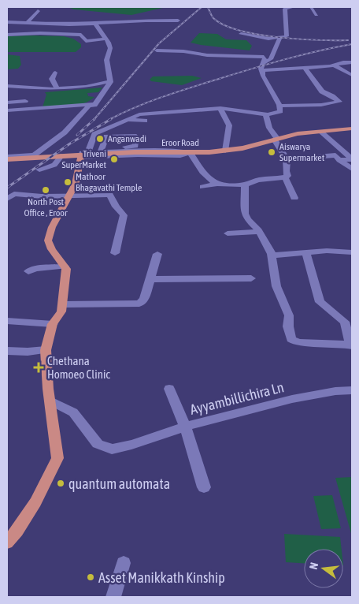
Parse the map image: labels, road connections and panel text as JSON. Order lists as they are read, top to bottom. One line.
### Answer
{"streets":{"main road":["Eroor Road"],"street":["Ayyambillichira Ln"]},"places":{"other":["Anganwadi","Aiswarya Supermarket","Triveni SuperMarket","Mathoor Bhagavathi Temple","North Post Office , Eroor","quantum automata","Asset Manikkath Kinship"],"health":["Chethana Homoeo Clinic"]},"north":"left"}
